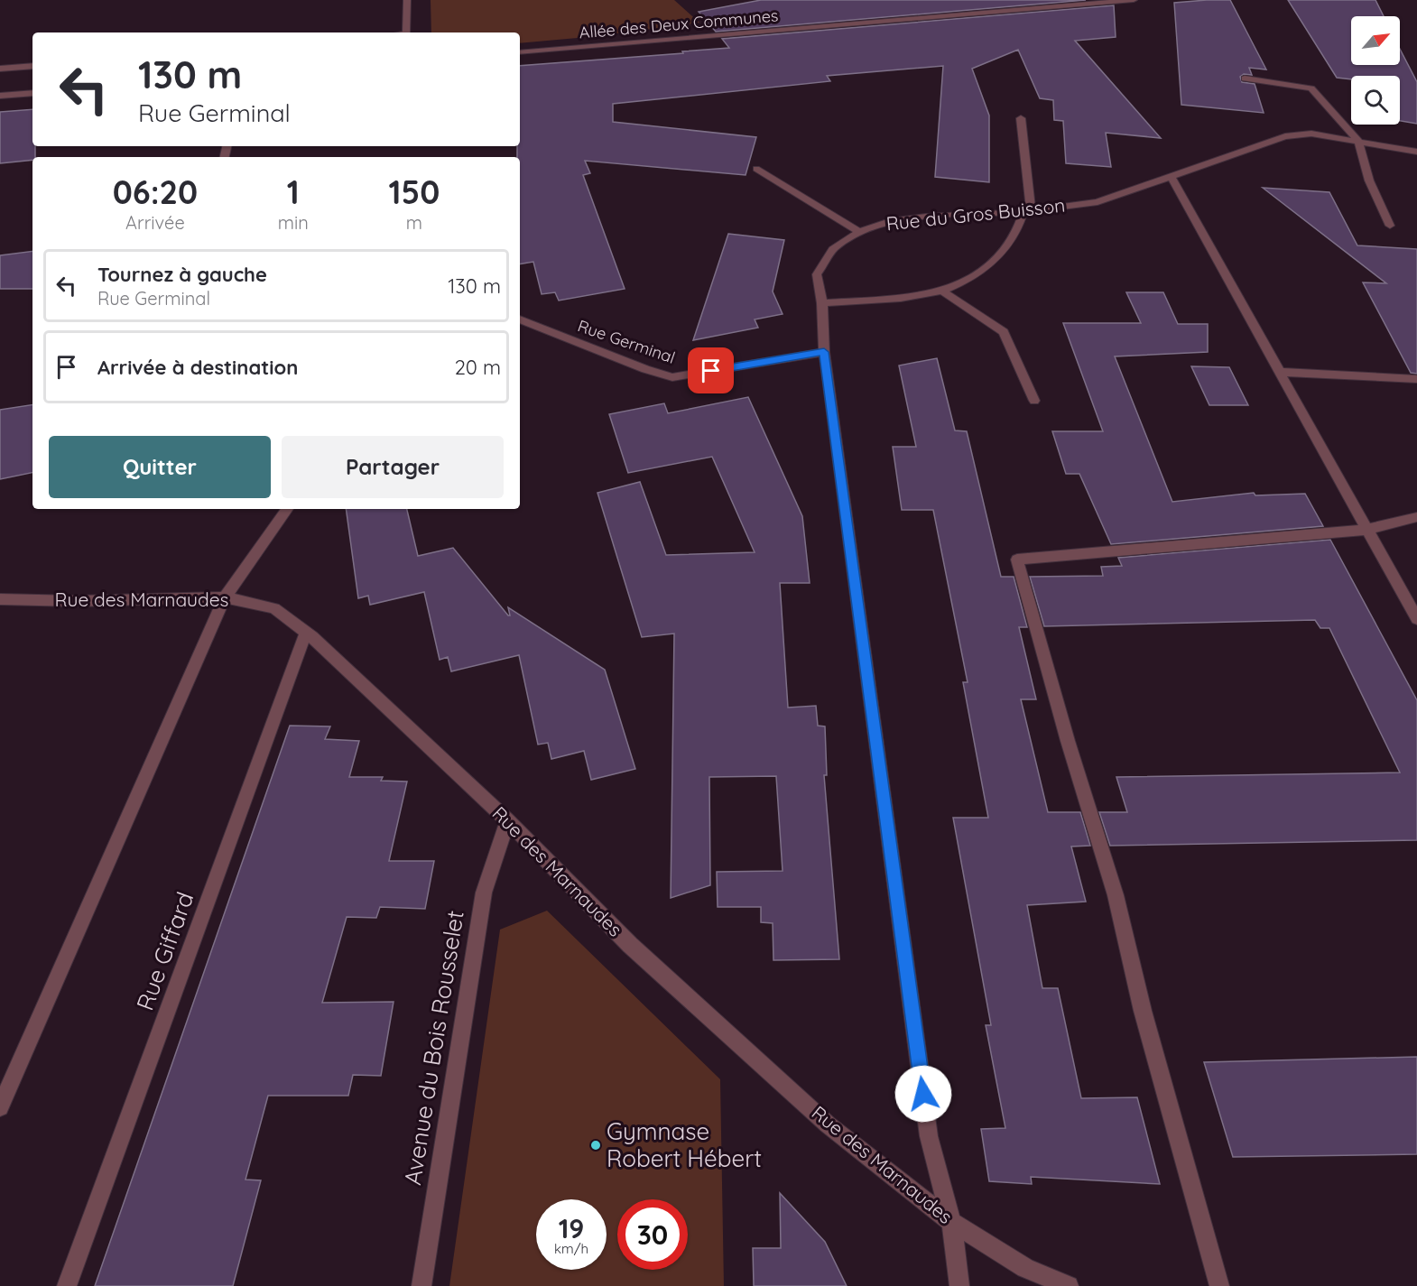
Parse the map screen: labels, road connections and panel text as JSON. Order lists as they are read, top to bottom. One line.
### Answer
{"streets":{"street":["Allée des Deux Communes","Rue du Gros Buisson","Rue Germinal","Rue des Marnaudes","Rue Giffard","Avenue du Bois Rousselet"]},"crossings":[["Rue du Gros Buisson","Rue Germinal"],["Rue du Gros Buisson","Rue des Marnaudes"],["Rue des Marnaudes","Rue Giffard"],["Rue des Marnaudes","Avenue du Bois Rousselet"]],"places":["Gymnase Robert Hébert"],"north":"top right","page":{"turn":["130 m","Rue Germinal"],"eta":["06:20","Arrivée","1","min","150","m"],"list":[{"name":"Tournez à gauche","note":"Rue Germinal","value":"130 m"},{"name":"Arrivée à destination","value":"20 m"}],"buttons":["Quitter","Partager"],"speed":"19 km/h","limit":"30"}}
